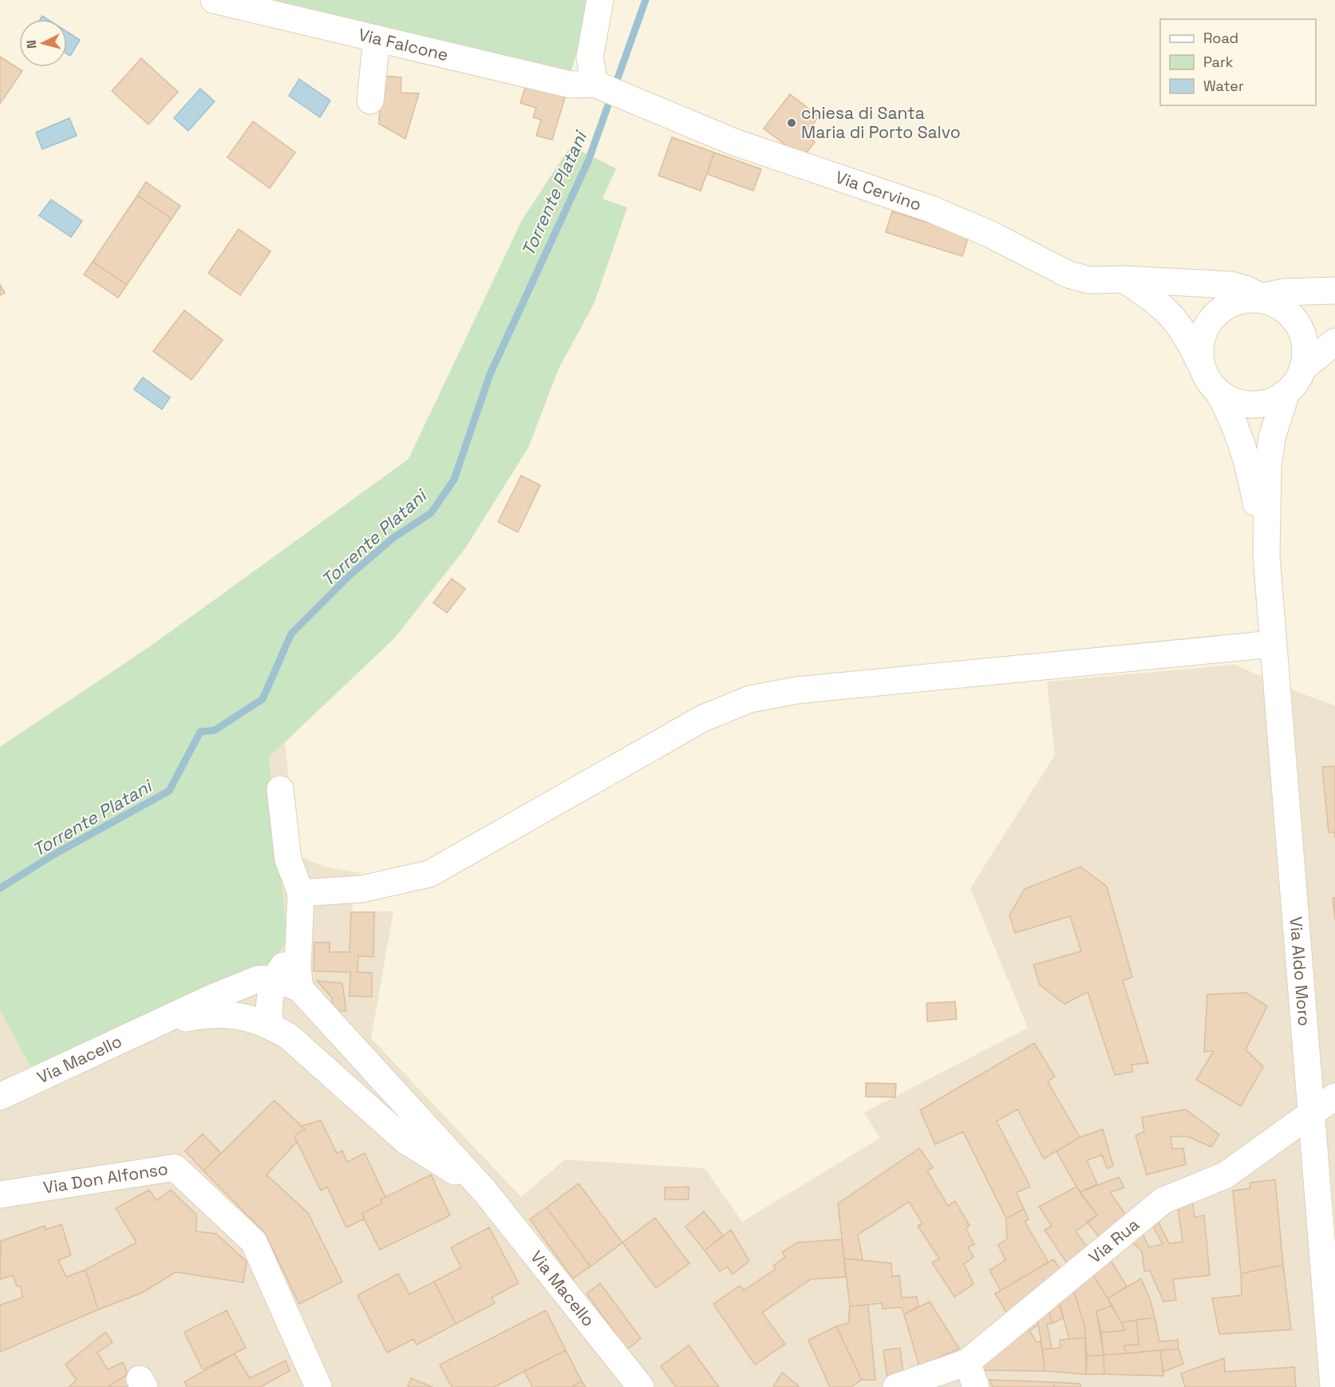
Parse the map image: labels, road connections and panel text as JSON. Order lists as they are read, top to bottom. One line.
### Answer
{"streets":{"street":["Via Falcone","Via Cervino","Via Aldo Moro","Via Macello","Via Don Alfonso","Via Rua"]},"crossings":[["Via Falcone","Via Cervino"],["Via Aldo Moro","Via Rua"]],"water":["Torrente Platani"],"places":["chiesa di Santa Maria di Porto Salvo"],"legend":["Road","Park","Water"],"north":"left"}
